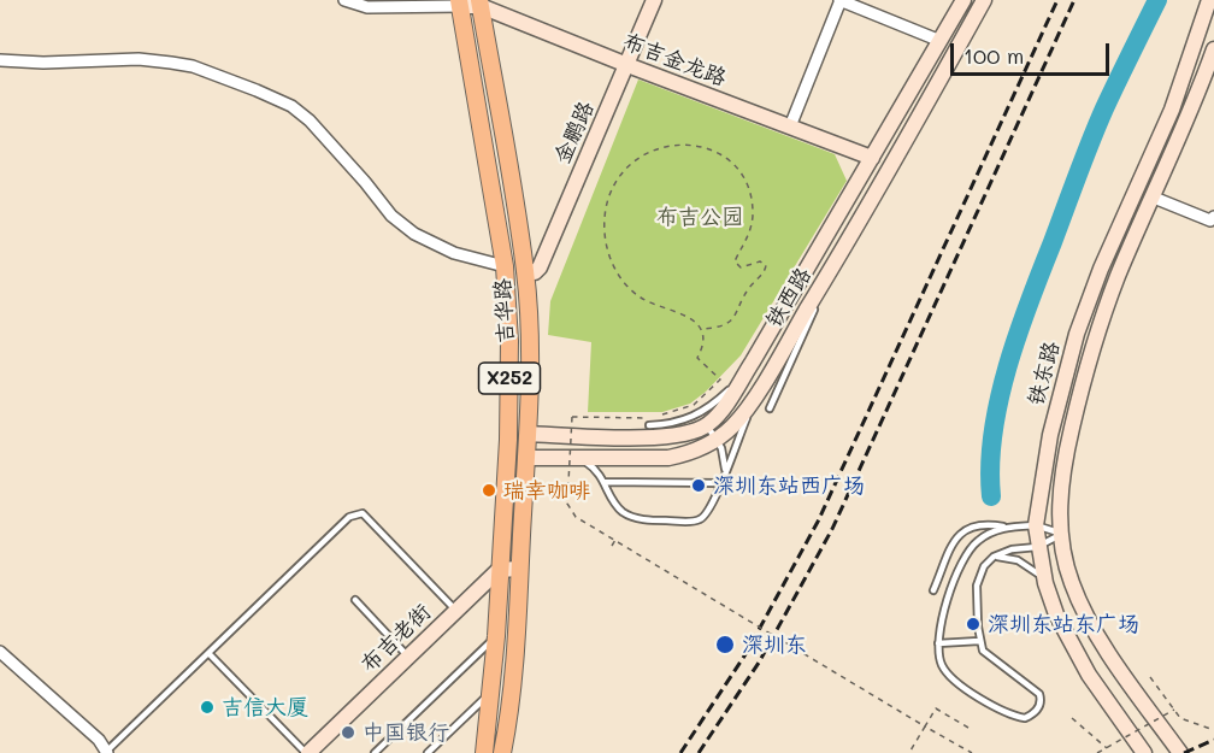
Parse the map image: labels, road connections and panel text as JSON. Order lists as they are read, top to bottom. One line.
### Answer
{"streets":{"main road":["布吉金龙路","金鹏路","铁西路","吉华路","铁东路","X252","布吉老街"]},"crossings":[["布吉金龙路","金鹏路"],["布吉金龙路","铁西路"],["布吉金龙路","吉华路"],["金鹏路","吉华路"],["铁西路","吉华路"],["吉华路","布吉老街"]],"parks":["布吉公园"],"places":["深圳东站西广场","瑞幸咖啡","深圳东站东广场","深圳东","吉信大厦","中国银行"],"scale_bar":"100 m"}
